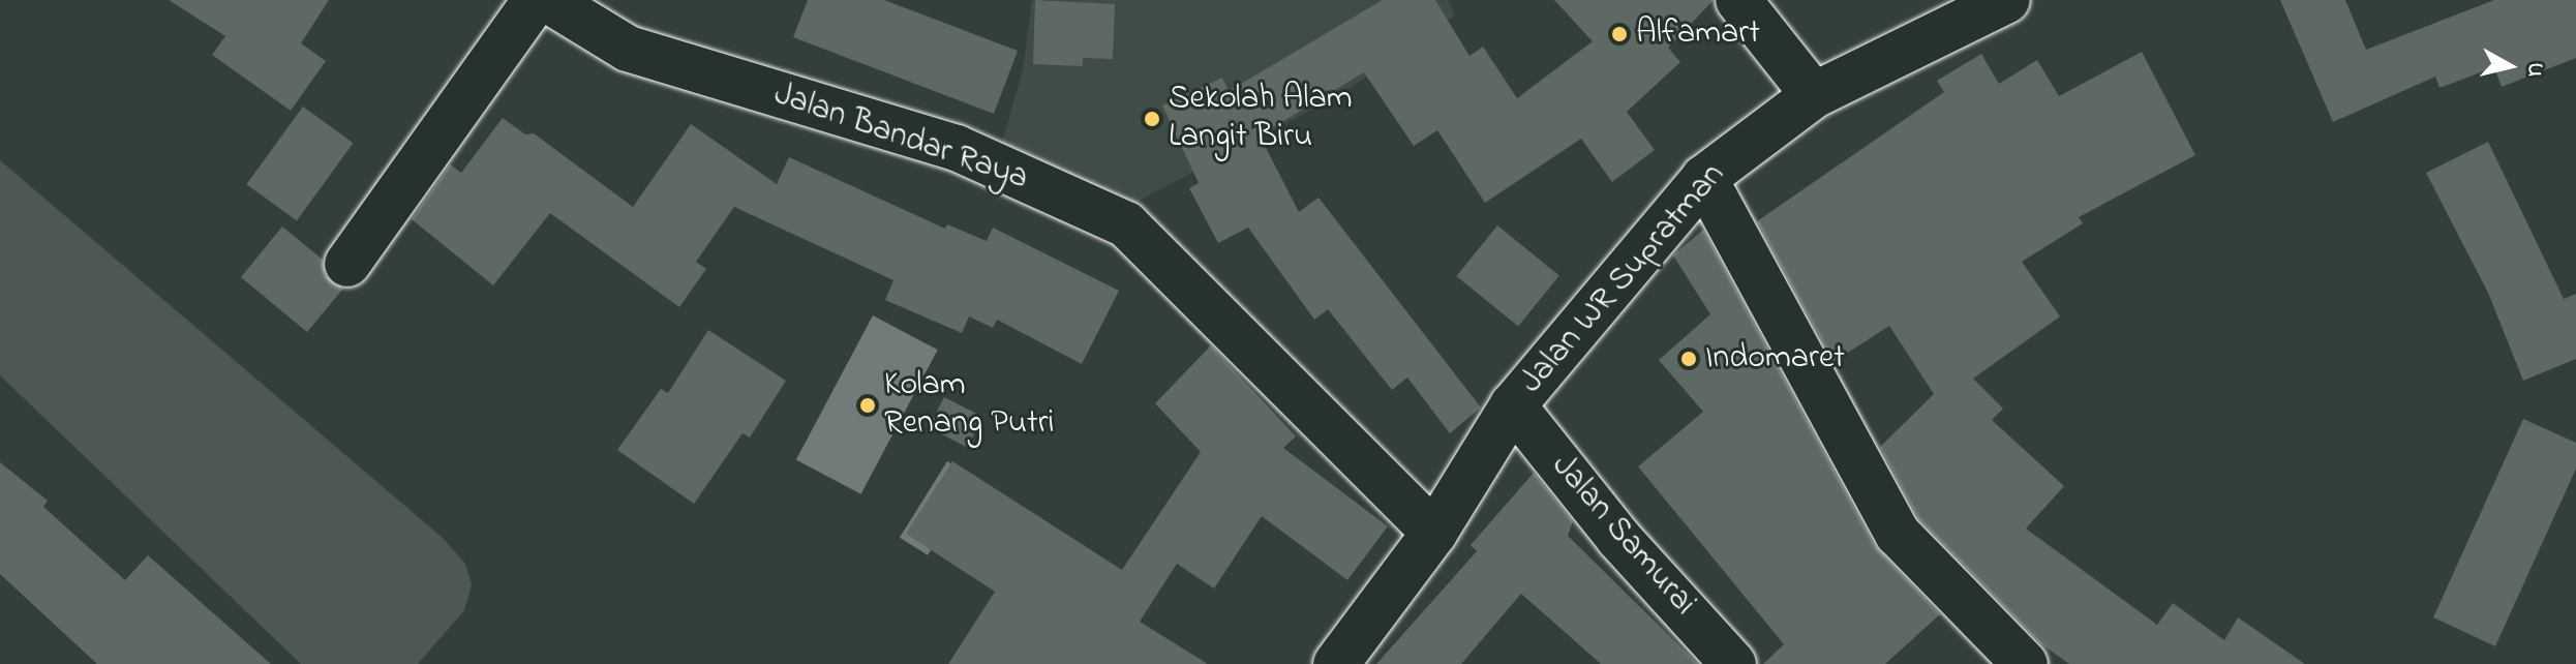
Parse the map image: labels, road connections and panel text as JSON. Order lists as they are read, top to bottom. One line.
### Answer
{"streets":{"main road":["Jalan Bandar Raya","Jalan WR Supratman","Jalan Samurai"]},"crossings":[["Jalan Bandar Raya","Jalan WR Supratman"],["Jalan WR Supratman","Jalan Samurai"]],"places":["Alfamart","Sekolah Alam Langit Biru","Indomaret","Kolam Renang Putri"],"north":"right"}
